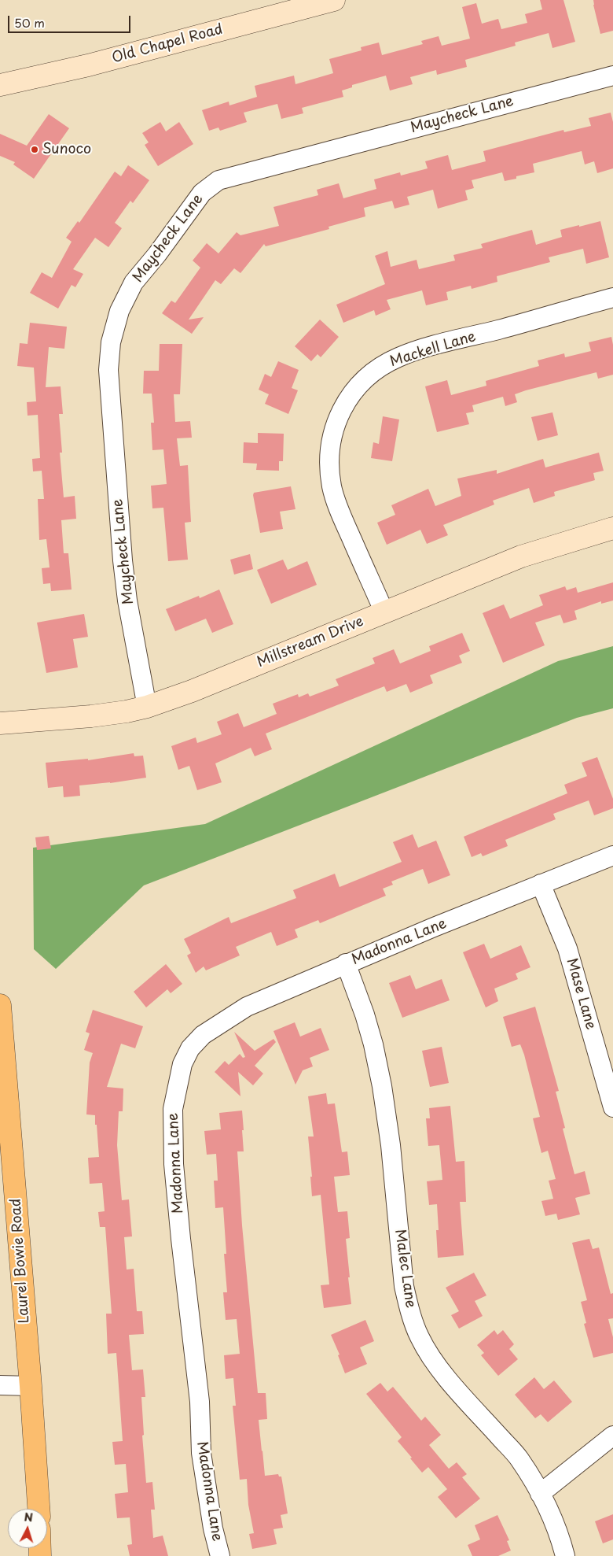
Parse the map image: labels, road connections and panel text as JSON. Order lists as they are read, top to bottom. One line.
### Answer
{"streets":{"main road":["Laurel Bowie Road"],"street":["Old Chapel Road","Maycheck Lane","Mackell Lane","Millstream Drive","Madonna Lane","Mase Lane","Malec Lane"]},"crossings":[["Maycheck Lane","Millstream Drive"],["Mackell Lane","Millstream Drive"],["Madonna Lane","Mase Lane"],["Madonna Lane","Malec Lane"]],"places":["Sunoco"],"scale_bar":"50 m","north":"top"}
